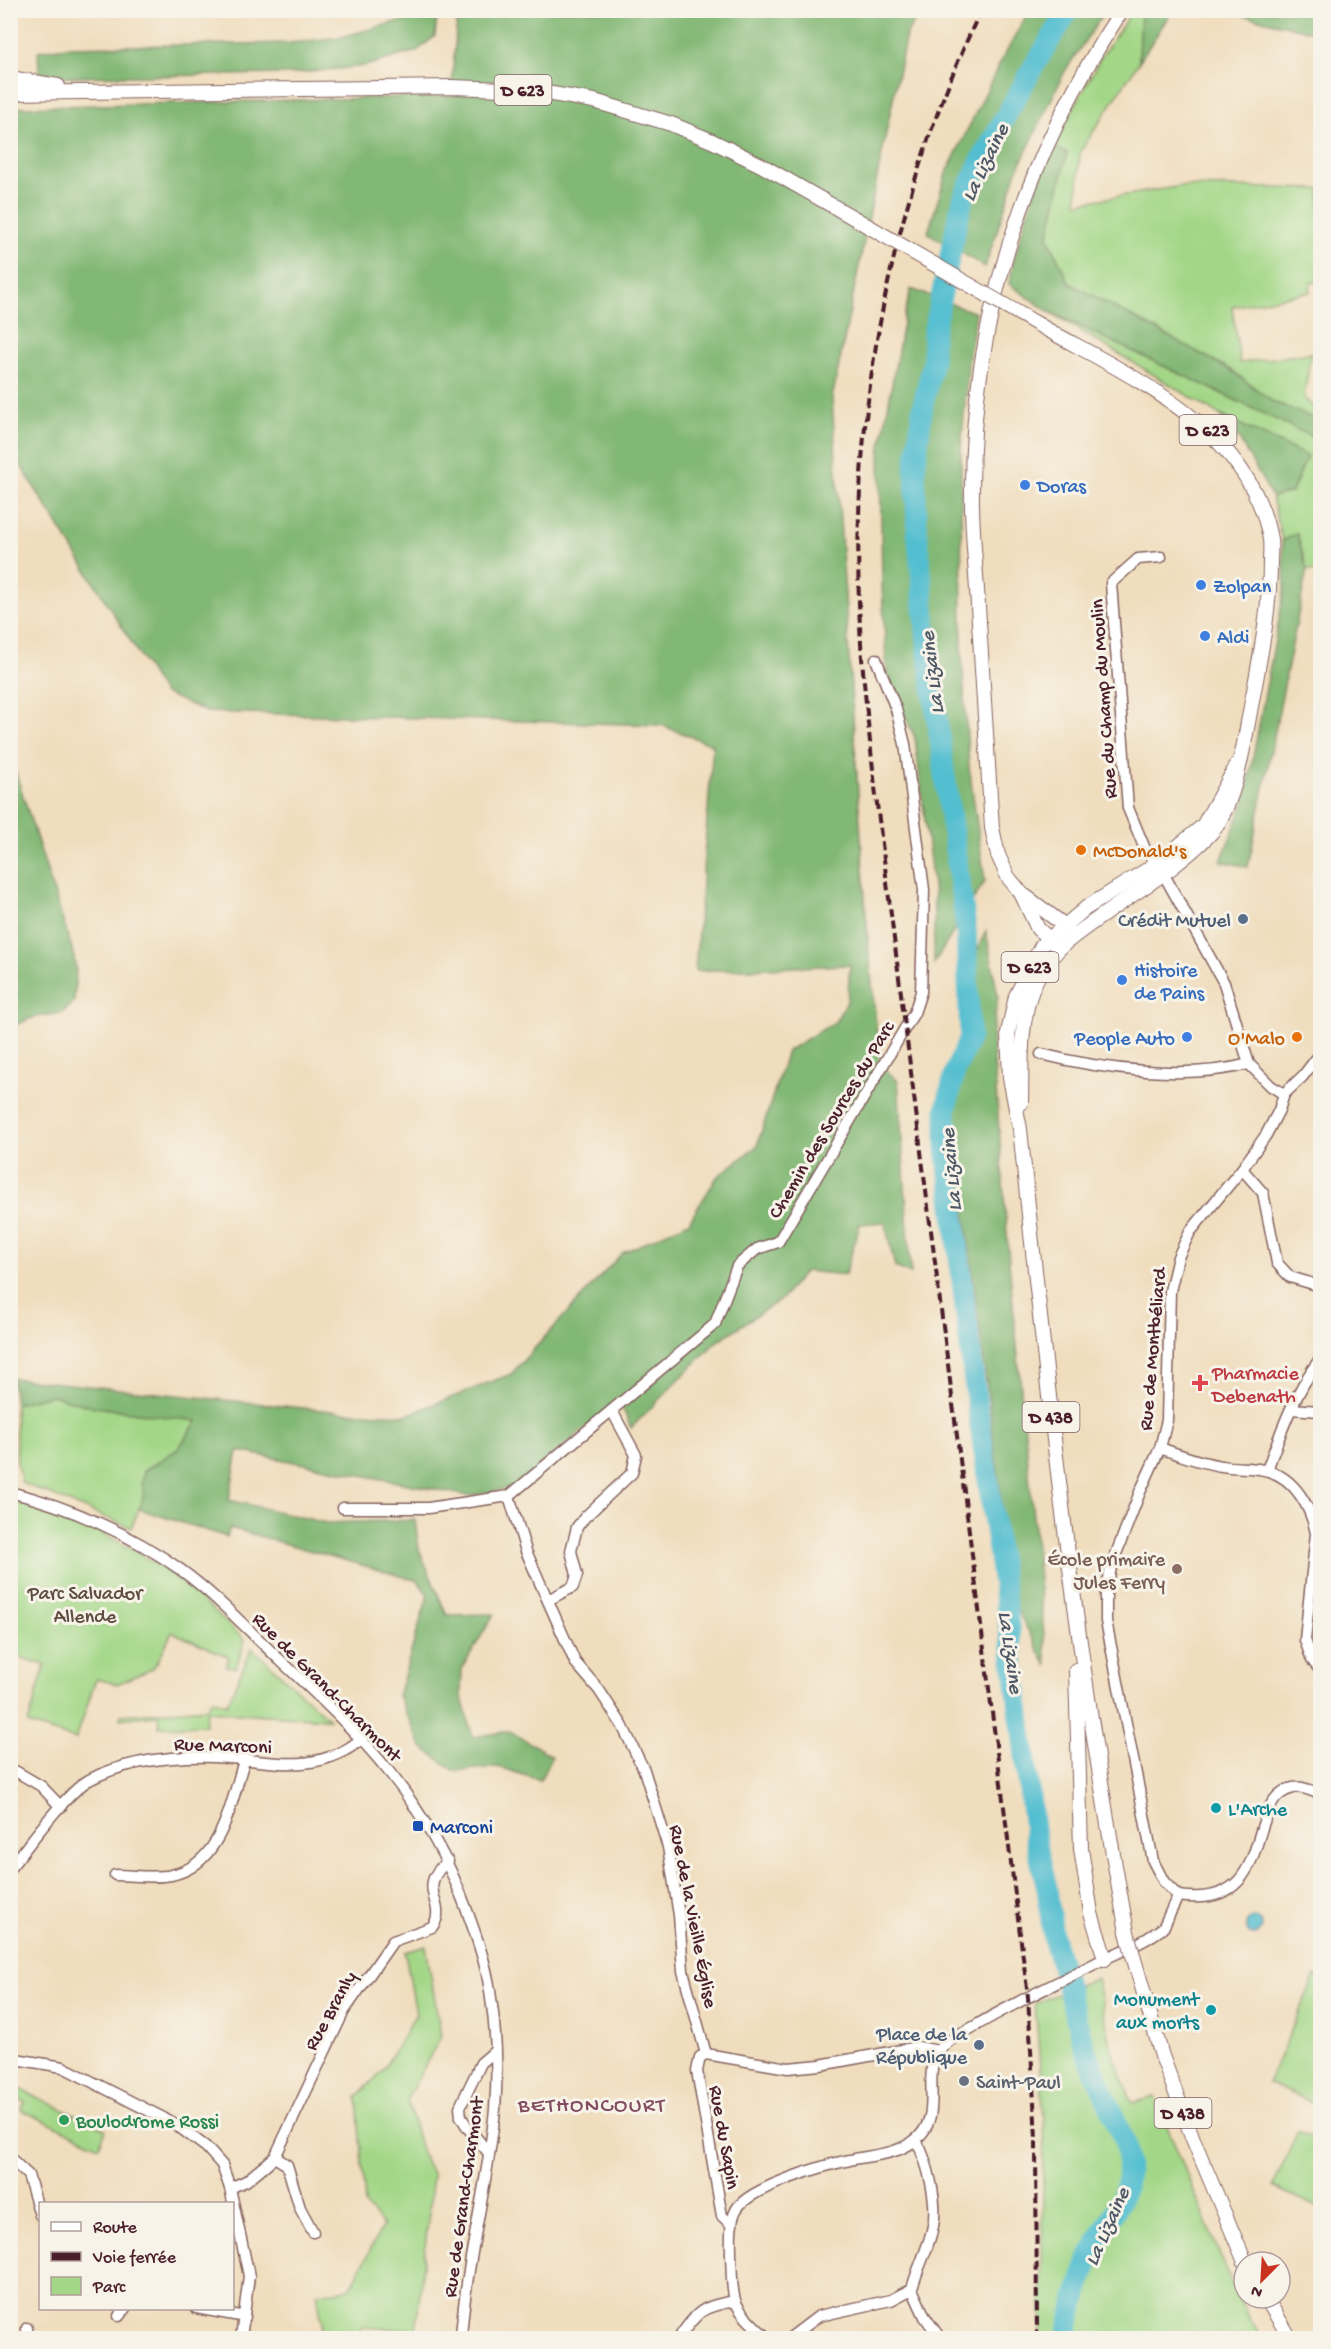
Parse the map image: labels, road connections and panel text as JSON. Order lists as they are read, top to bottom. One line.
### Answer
{"streets":{"main road":["D 623","D 438"],"street":["Rue du Champ du Moulin","Chemin des Sources du Parc","Rue de Montbéliard","Rue de Grand-Charmont","Rue Marconi","Rue de la Vieille Église","Rue Branly","Rue du Sapin"]},"crossings":[["D 623","Rue du Champ du Moulin"],["D 623","D 438"],["Chemin des Sources du Parc","Rue de la Vieille Église"],["Rue de Grand-Charmont","Rue Marconi"],["Rue de Grand-Charmont","Rue Branly"],["Rue de la Vieille Église","Rue du Sapin"]],"districts":["BETHONCOURT"],"water":["La Lizaine"],"parks":["Parc Salvador Allende"],"places":{"other":["Doras","Zolpan","Aldi","McDonald's","Crédit Mutuel","Histoire de Pains","People Auto","O'Malo","École primaire Jules Ferry","L'Arche","Monument aux morts","Place de la République","Saint-Paul","Boulodrome Rossi"],"health":["Pharmacie Debenath"],"transit":["Marconi"]},"legend":["Route","Voie ferrée","Parc"],"north":"bottom left"}
